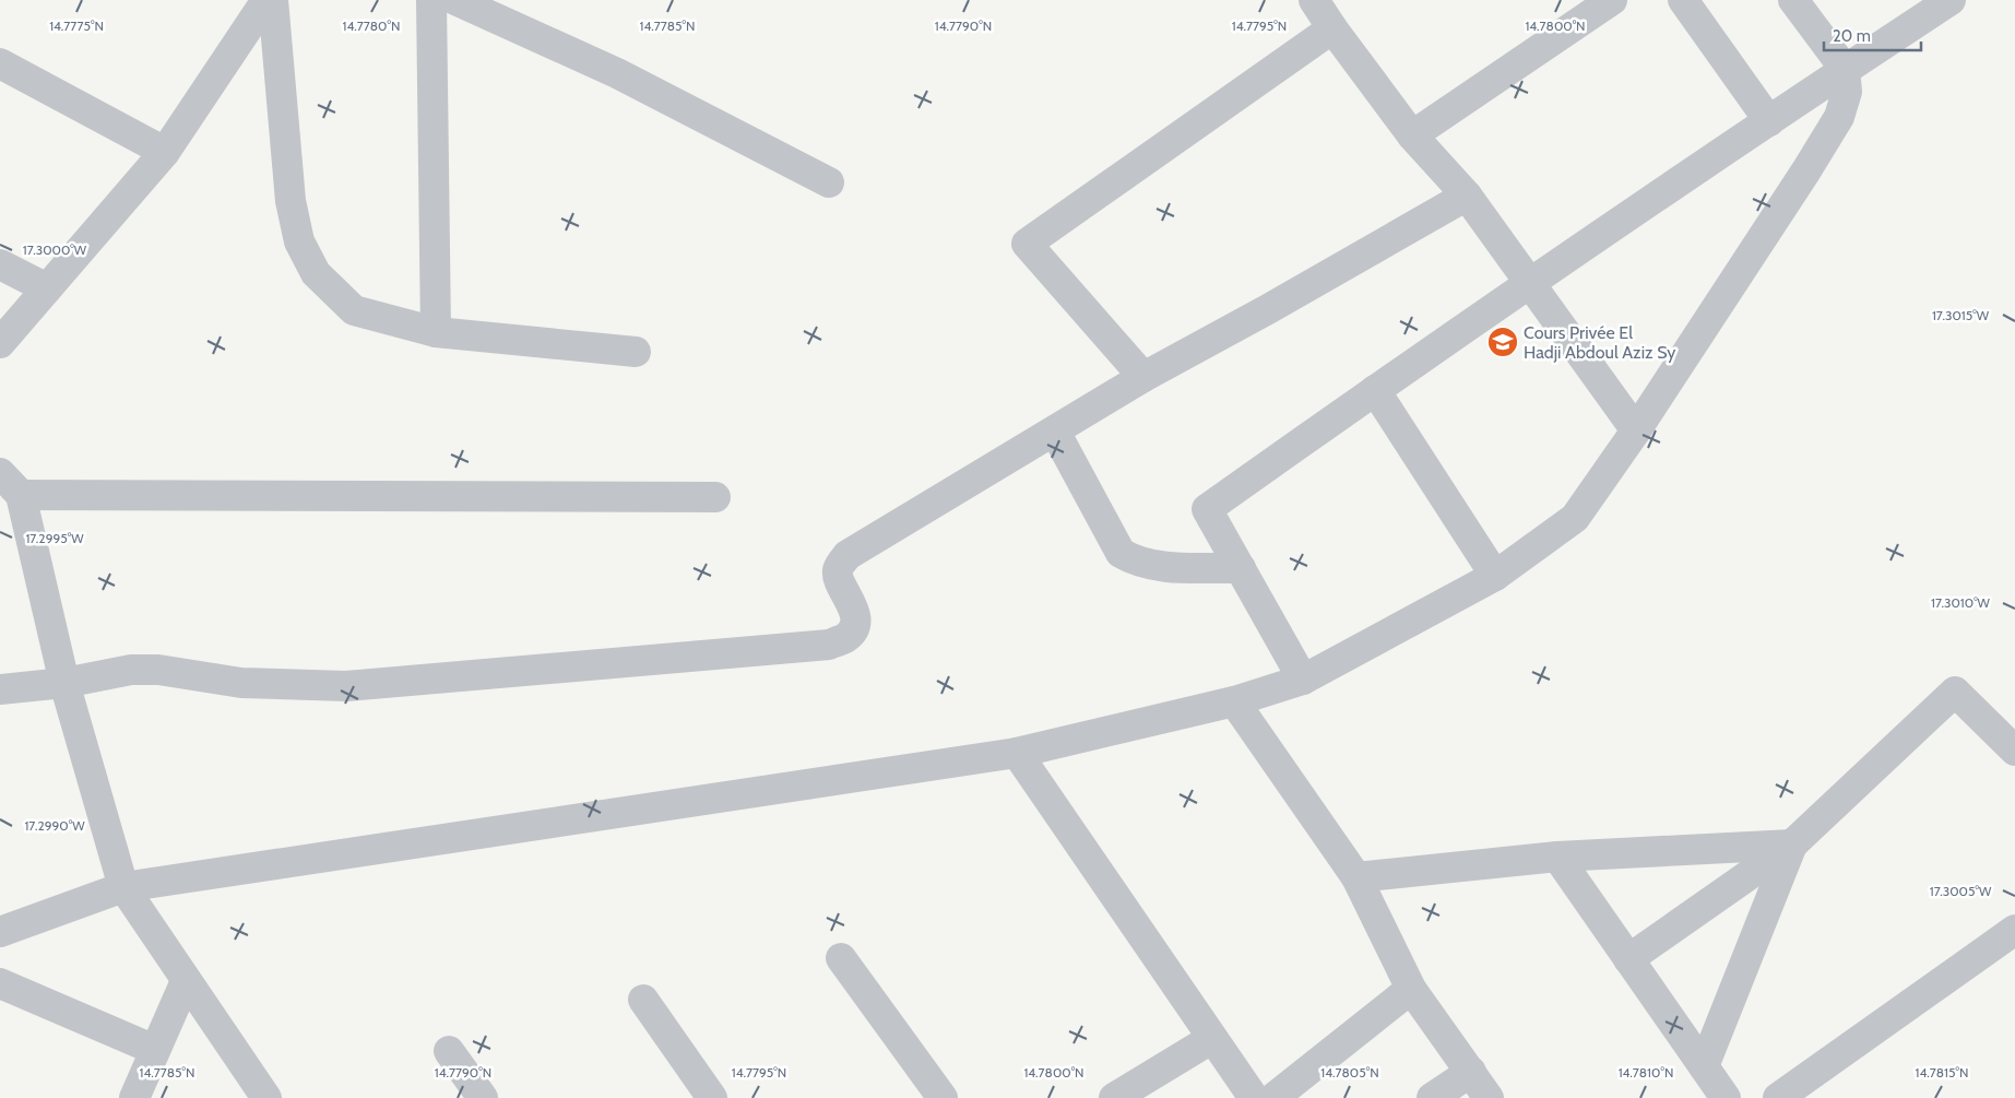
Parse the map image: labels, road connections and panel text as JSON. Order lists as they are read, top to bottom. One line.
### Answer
{"places":{"school or university":["Cours Privée El Hadji Abdoul Aziz Sy"]},"scale_bar":"20 m","coordinates":["14.7775°N","14.7780°N","14.7785°N","14.7790°N","14.7795°N","14.7800°N","17.3000°W","17.3015°W","17.2995°W","17.3010°W","17.2990°W","17.3005°W","14.7805°N","14.7810°N","14.7815°N"]}
